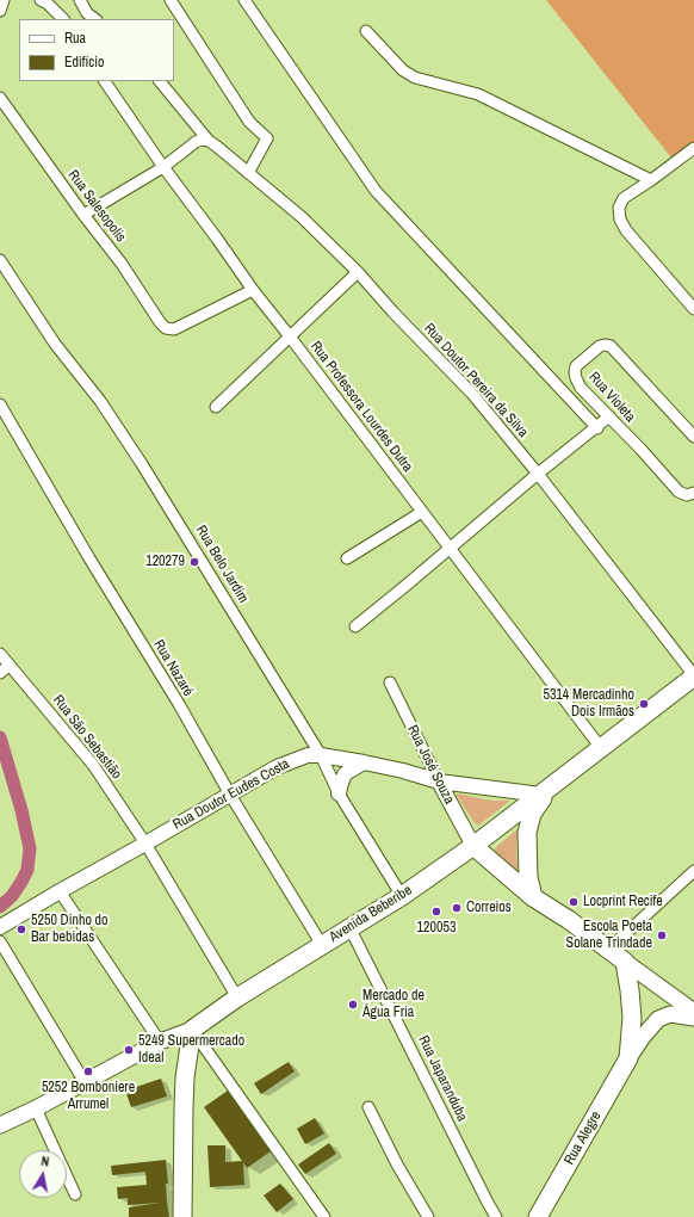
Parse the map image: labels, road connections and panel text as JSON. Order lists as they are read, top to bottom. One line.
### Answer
{"streets":{"main road":["Avenida Beberibe","Rua Alegre"],"street":["Rua Salesopolis","Rua Doutor Pereira da Silva","Rua Violeta","Rua Professora Lourdes Dutra","Rua Belo Jardim","Rua Nazaré","Rua São Sebastião","Rua José Souza","Rua Doutor Eudes Costa","Rua Japaranduba"]},"crossings":[["Rua Salesopolis","Rua Professora Lourdes Dutra"],["Rua Doutor Pereira da Silva","Avenida Beberibe"],["Rua Professora Lourdes Dutra","Avenida Beberibe"],["Rua Belo Jardim","Rua Doutor Eudes Costa"],["Rua Belo Jardim","Avenida Beberibe"],["Rua Nazaré","Rua Doutor Eudes Costa"],["Rua Nazaré","Avenida Beberibe"],["Rua São Sebastião","Rua Doutor Eudes Costa"],["Rua São Sebastião","Avenida Beberibe"],["Rua José Souza","Rua Doutor Eudes Costa"],["Rua José Souza","Avenida Beberibe"],["Rua Doutor Eudes Costa","Avenida Beberibe"],["Avenida Beberibe","Rua Japaranduba"]],"places":["120279","5314 Mercadinho Dois Irmãos","Locprint Recife","Correios","120053","5250 Dinho do Bar bebidas","Escola Poeta Solane Trindade","Mercado de Água Fria","5249 Supermercado Ideal","5252 Bomboniere Arrumel"],"legend":["Rua","Edifício"],"north":"top"}
